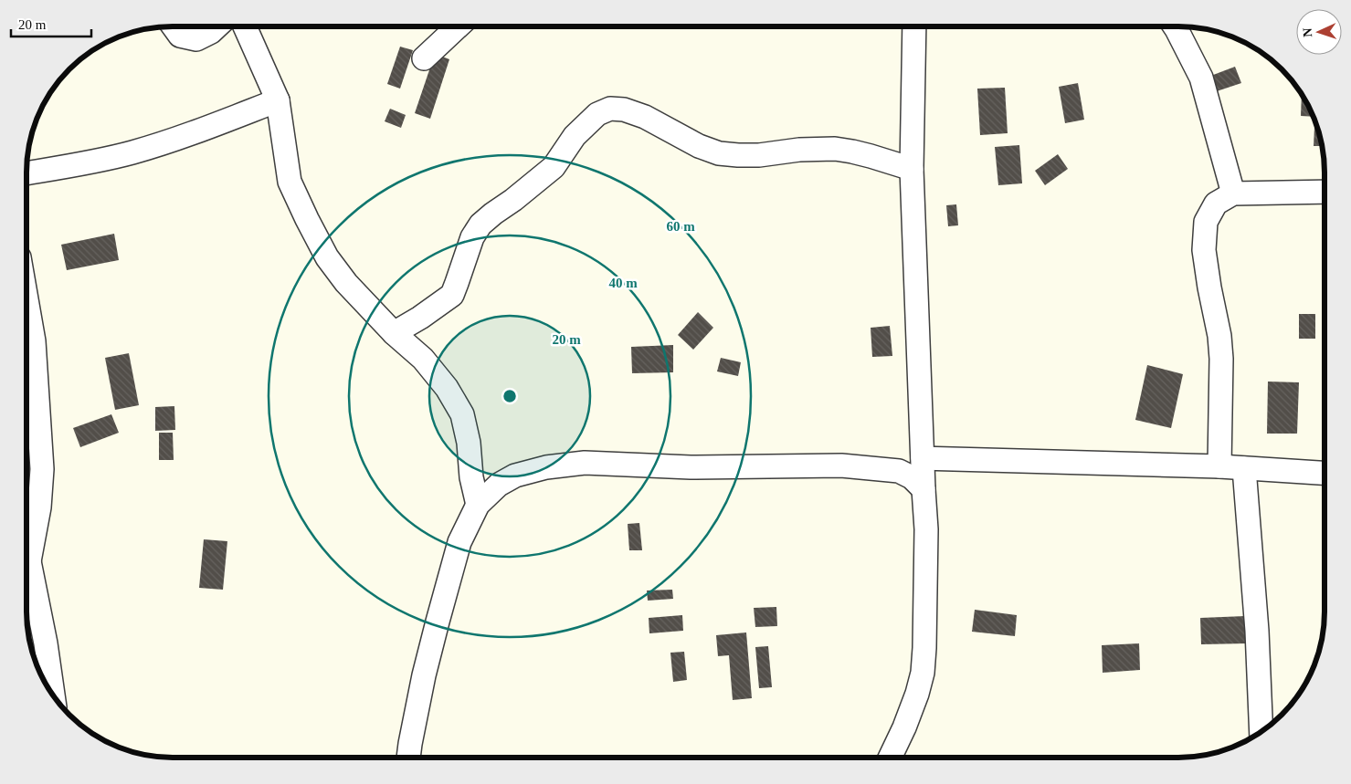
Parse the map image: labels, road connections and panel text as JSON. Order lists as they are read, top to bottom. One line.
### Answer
{"scale_bar":"20 m","north":"left","rings":["60 m","40 m","20 m"]}
